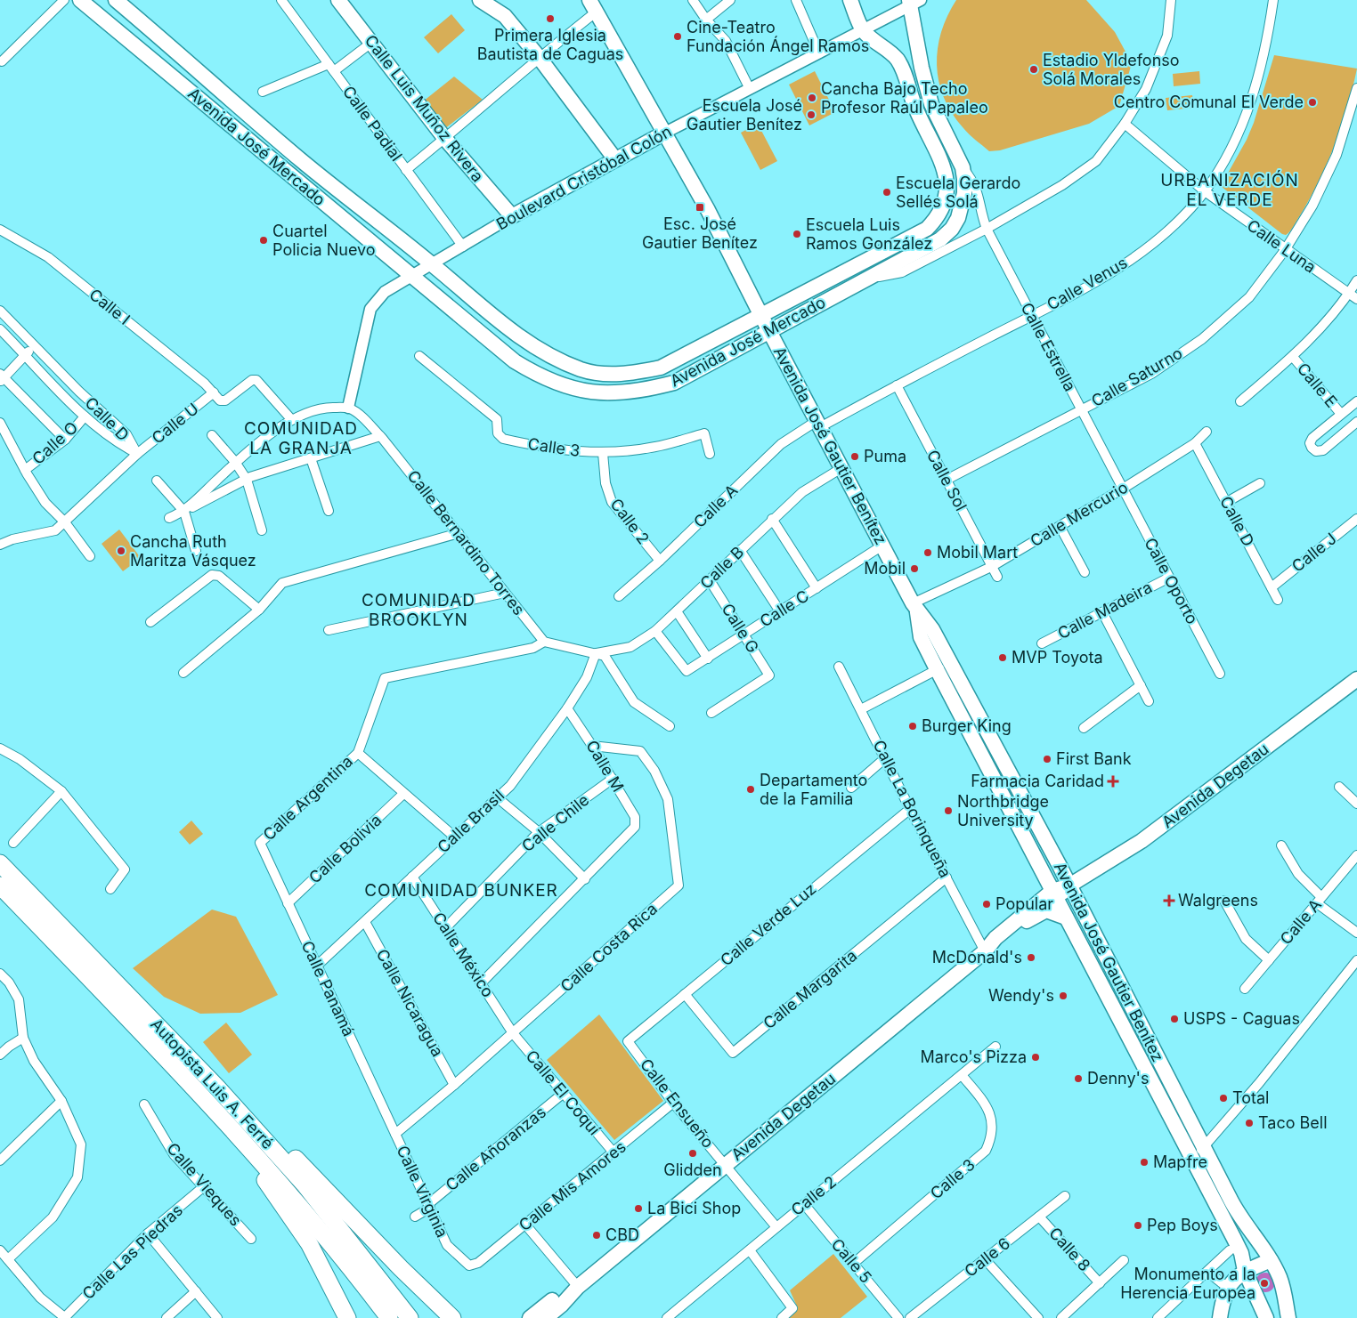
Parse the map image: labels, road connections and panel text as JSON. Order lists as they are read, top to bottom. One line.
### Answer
{"streets":{"highway":["Autopista Luis A. Ferré"],"main road":["Calle Luis Muñoz Rivera","Avenida José Mercado","Boulevard Cristóbal Colón","Avenida José Gautier Benítez","Avenida Degetau"],"street":["Calle Padial","Calle Luna","Calle Venus","Calle I","Calle Estrella","Calle Saturno","Calle E","Calle D","Calle U","Calle O","Calle 3","Calle Sol","Calle A","Calle Mercurio","Calle 2","Calle Bernardino Torres","Calle J","Calle B","Calle Oporto","Calle C","Calle Madeira","Calle G","Calle M","Calle Argentina","Calle La Borinqueña","Calle Brasil","Calle Chile","Calle Bolivia","Calle Verde Luz","Calle Costa Rica","Calle México","Calle Panamá","Calle Margarita","Calle Nicaragua","Calle El Coquí","Calle Ensueño","Calle Añoranzas","Calle Vieques","Calle Mis Amores","Calle Virginia","Calle 8","Calle Las Piedras","Calle 6","Calle 5"]},"crossings":[["Calle Luis Muñoz Rivera","Boulevard Cristóbal Colón"],["Calle Padial","Boulevard Cristóbal Colón"],["Avenida José Mercado","Boulevard Cristóbal Colón"],["Avenida José Mercado","Calle Estrella"],["Avenida José Mercado","Avenida José Gautier Benítez"],["Boulevard Cristóbal Colón","Avenida José Gautier Benítez"],["Boulevard Cristóbal Colón","Calle Bernardino Torres"],["Calle Luna","Calle Venus"],["Calle Luna","Calle Saturno"],["Calle Venus","Calle Estrella"],["Calle Venus","Avenida José Gautier Benítez"],["Calle Venus","Calle Sol"],["Calle Venus","Calle A"],["Calle I","Calle U"],["Calle Estrella","Calle Saturno"],["Calle Estrella","Calle Mercurio"],["Calle Estrella","Calle Oporto"],["Calle Saturno","Calle Sol"],["Calle D","Calle U"],["Calle D","Calle O"],["Calle D","Calle Mercurio"],["Calle D","Calle J"],["Calle U","Calle O"],["Avenida José Gautier Benítez","Calle A"],["Avenida José Gautier Benítez","Calle Mercurio"],["Avenida José Gautier Benítez","Calle B"],["Avenida José Gautier Benítez","Calle C"],["Avenida José Gautier Benítez","Avenida Degetau"],["Calle 3","Calle 2"],["Calle 3","Calle 5"],["Calle Sol","Calle Mercurio"],["Calle A","Calle 2"],["Calle Mercurio","Calle Oporto"],["Calle 2","Calle Ensueño"],["Calle 2","Calle 5"],["Calle Bernardino Torres","Calle Argentina"],["Calle B","Calle C"],["Calle B","Calle G"],["Calle B","Calle Brasil"],["Calle Oporto","Calle Madeira"],["Calle C","Calle G"],["Calle M","Calle Brasil"],["Calle M","Calle Chile"],["Calle M","Calle Costa Rica"],["Avenida Degetau","Calle La Borinqueña"],["Avenida Degetau","Calle Ensueño"],["Calle Argentina","Calle Panamá"],["Calle La Borinqueña","Calle Verde Luz"],["Calle La Borinqueña","Calle Margarita"],["Calle Brasil","Calle México"],["Calle Brasil","Calle Panamá"],["Calle Brasil","Calle Nicaragua"],["Calle Chile","Calle México"],["Calle Bolivia","Calle Panamá"],["Calle Verde Luz","Calle Margarita"],["Calle Verde Luz","Calle Ensueño"],["Calle Costa Rica","Calle México"],["Calle Costa Rica","Calle Panamá"],["Calle Costa Rica","Calle Nicaragua"],["Calle Costa Rica","Calle El Coquí"],["Calle Costa Rica","Calle Virginia"],["Calle México","Calle El Coquí"],["Calle Panamá","Calle Virginia"],["Calle El Coquí","Calle Añoranzas"],["Calle El Coquí","Calle Mis Amores"],["Calle Ensueño","Calle Mis Amores"],["Calle Añoranzas","Calle Virginia"],["Calle Vieques","Calle Las Piedras"],["Calle Mis Amores","Calle Virginia"],["Calle 8","Calle 6"]],"districts":["URBANIZACIÓN EL VERDE","COMUNIDAD LA GRANJA","COMUNIDAD BROOKLYN","COMUNIDAD BUNKER"],"places":{"other":["Primera Iglesia Bautista de Caguas","Cine-Teatro Fundación Ángel Ramos","Estadio Yldefonso Solá Morales","Cancha Bajo Techo Profesor Raúl Papaleo","Centro Comunal El Verde","Escuela José Gautier Benítez","Escuela Gerardo Sellés Solá","Escuela Luis Ramos González","Cuartel Policia Nuevo","Puma","Cancha Ruth Maritza Vásquez","Mobil Mart","Mobil","MVP Toyota","Burger King","First Bank","Departamento de la Familia","Northbridge University","Popular","McDonald's","Wendy's","USPS - Caguas","Marco's Pizza","Denny's","Total","Taco Bell","Glidden","Mapfre","La Bici Shop","Pep Boys","CBD","Monumento a la Herencia Europea"],"transit":["Esc. José Gautier Benítez"],"health":["Farmacia Caridad","Walgreens"]}}
